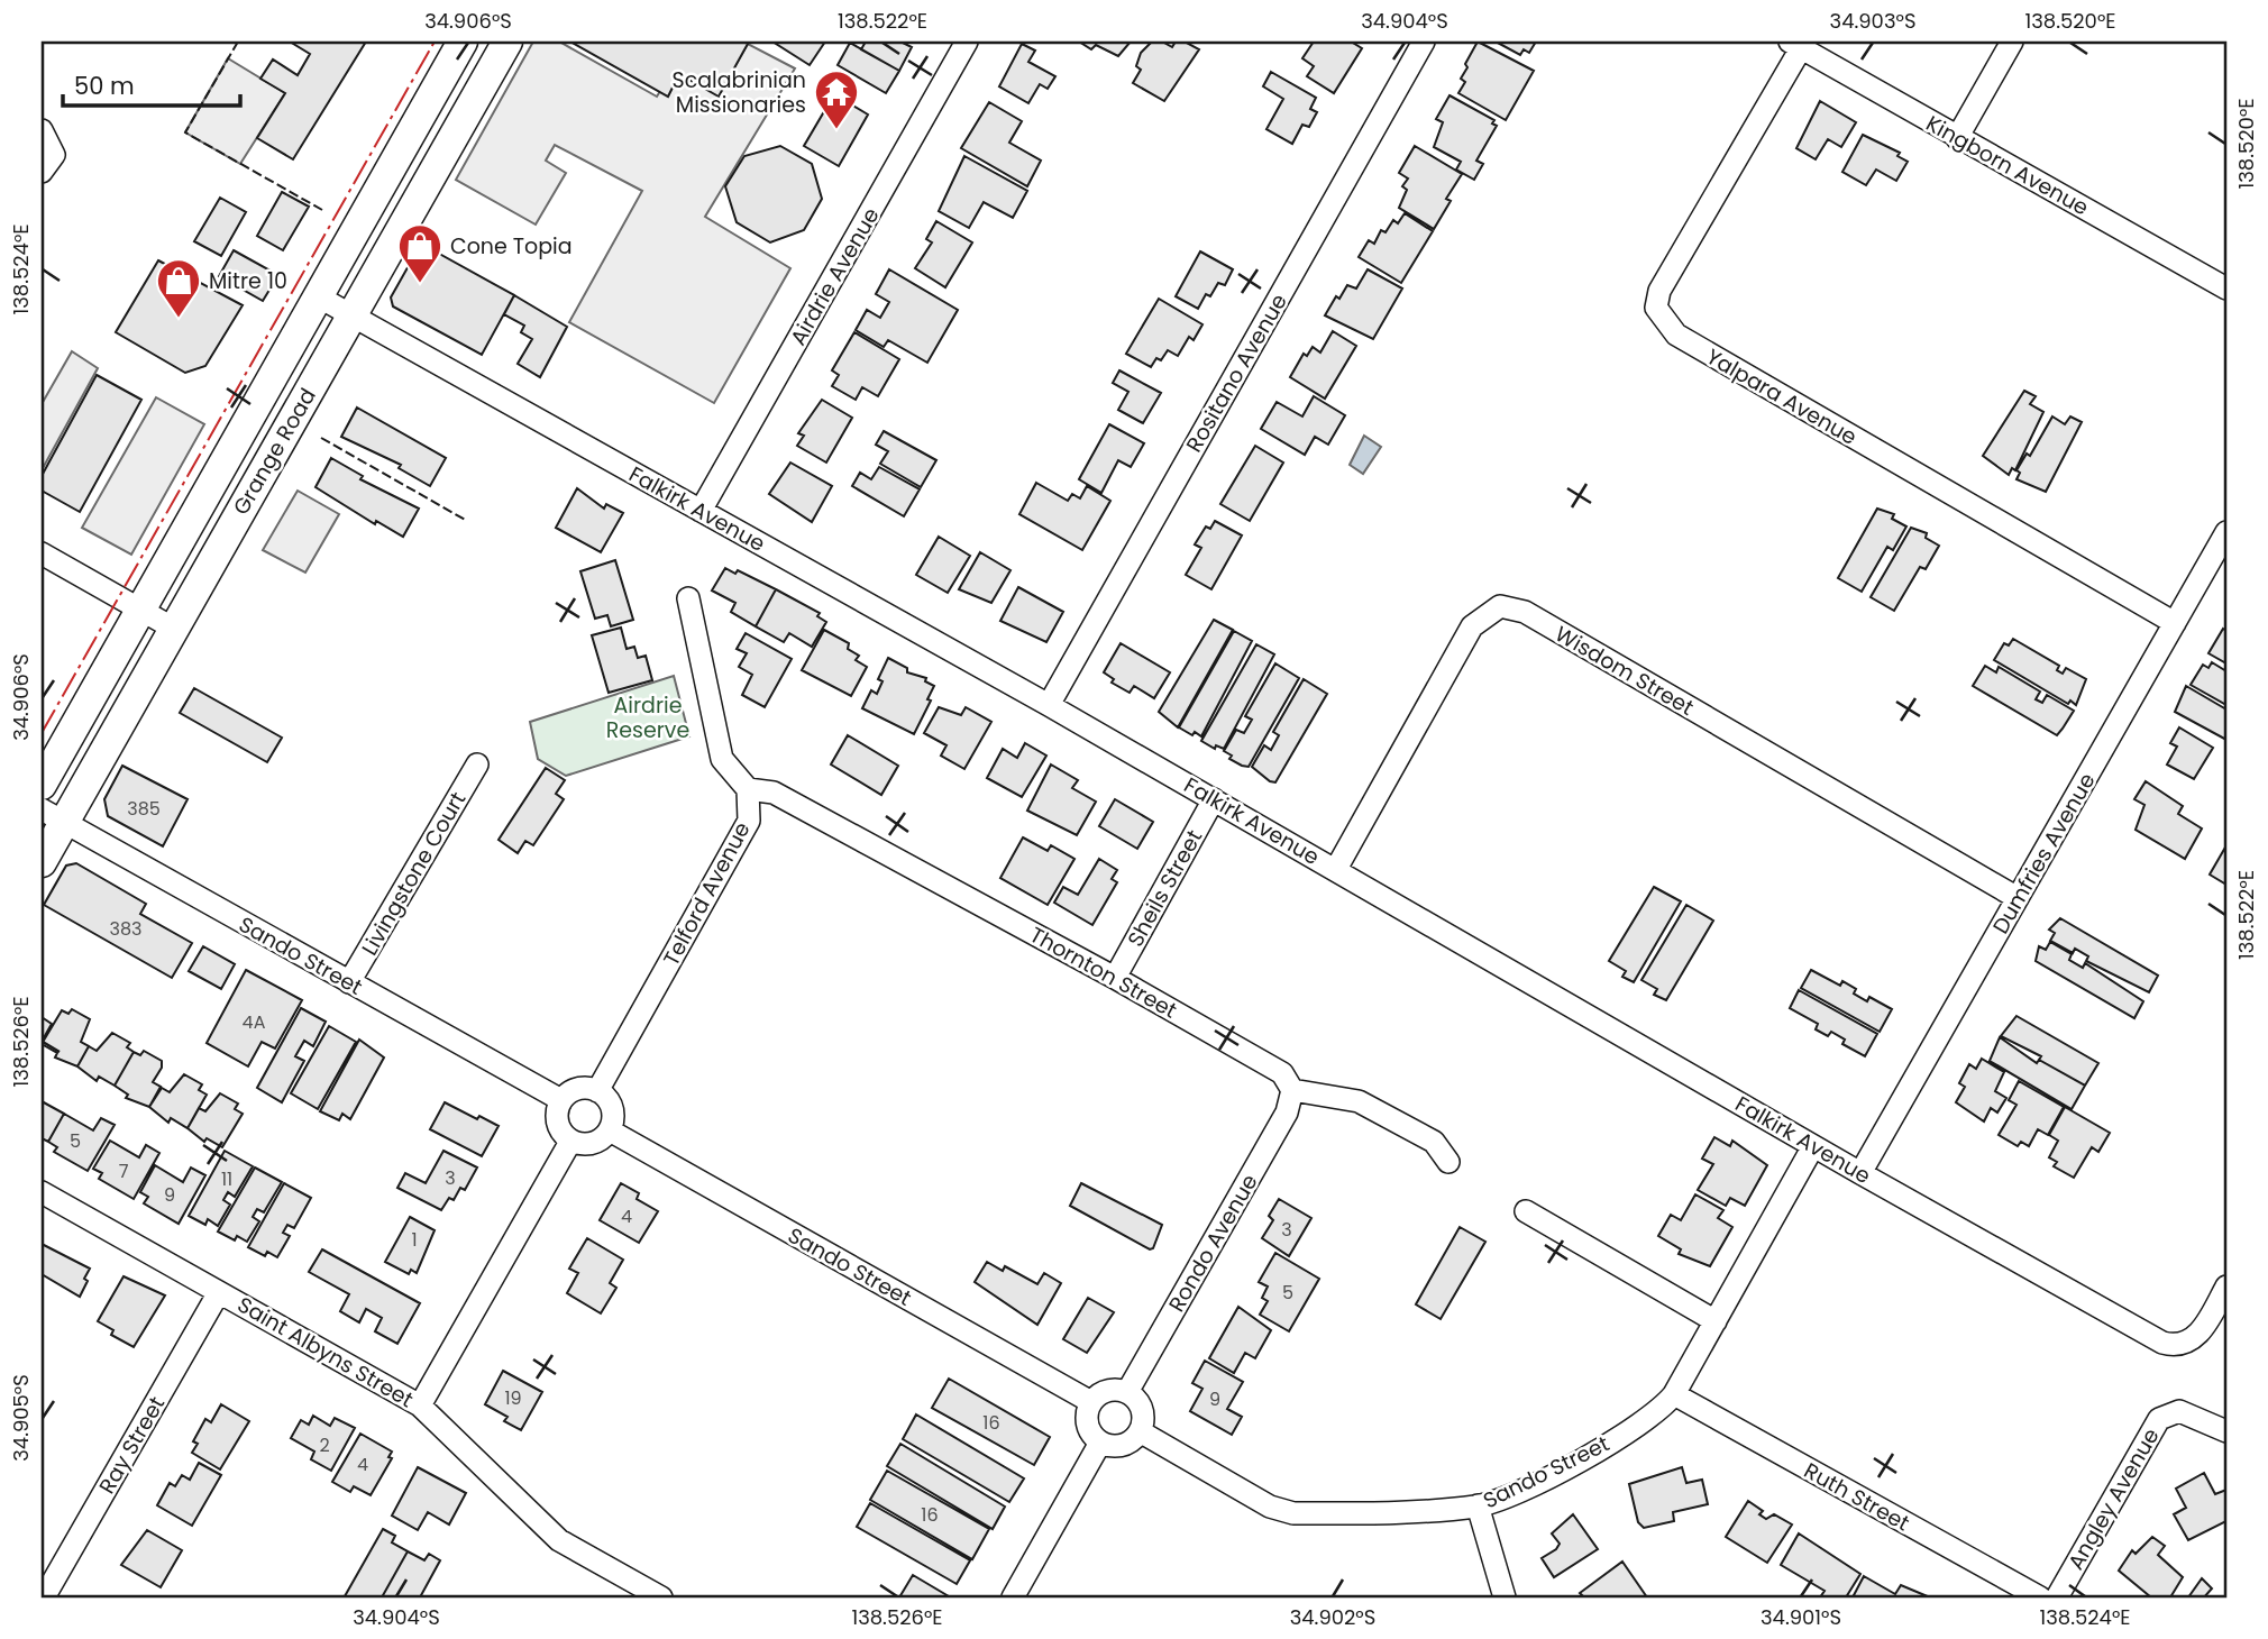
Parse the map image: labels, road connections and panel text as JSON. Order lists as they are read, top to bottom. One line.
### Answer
{"streets":{"main road":["Grange Road"],"street":["Kingborn Avenue","Airdrie Avenue","Rositano Avenue","Yalpara Avenue","Falkirk Avenue","Wisdom Street","Dumfries Avenue","Livingstone Court","Sheils Street","Telford Avenue","Sando Street","Thornton Street","Rondo Avenue","Saint Albyns Street","Ray Street","Ruth Street","Angley Avenue"]},"crossings":[["Kingborn Avenue","Yalpara Avenue"],["Airdrie Avenue","Falkirk Avenue"],["Rositano Avenue","Falkirk Avenue"],["Yalpara Avenue","Dumfries Avenue"],["Grange Road","Falkirk Avenue"],["Grange Road","Sando Street"],["Falkirk Avenue","Wisdom Street"],["Falkirk Avenue","Dumfries Avenue"],["Falkirk Avenue","Sheils Street"],["Falkirk Avenue","Sando Street"],["Wisdom Street","Dumfries Avenue"],["Livingstone Court","Sando Street"],["Sheils Street","Thornton Street"],["Telford Avenue","Sando Street"],["Telford Avenue","Thornton Street"],["Sando Street","Rondo Avenue"],["Sando Street","Ruth Street"],["Thornton Street","Rondo Avenue"],["Saint Albyns Street","Ray Street"]],"parks":["Airdrie Reserve"],"places":{"temple":["Scalabrinian Missionaries"],"shop":["Cone Topia","Mitre 10"]},"house_numbers":["385","383","4A","5","7","3","11","9","4","3","1","5","19","9","16","2","4","16"],"scale_bar":"50 m","coordinates":["34.906°S","138.522°E","34.904°S","34.903°S","138.520°E","138.524°E","138.526°E","34.905°S","34.902°S","34.901°S"]}
